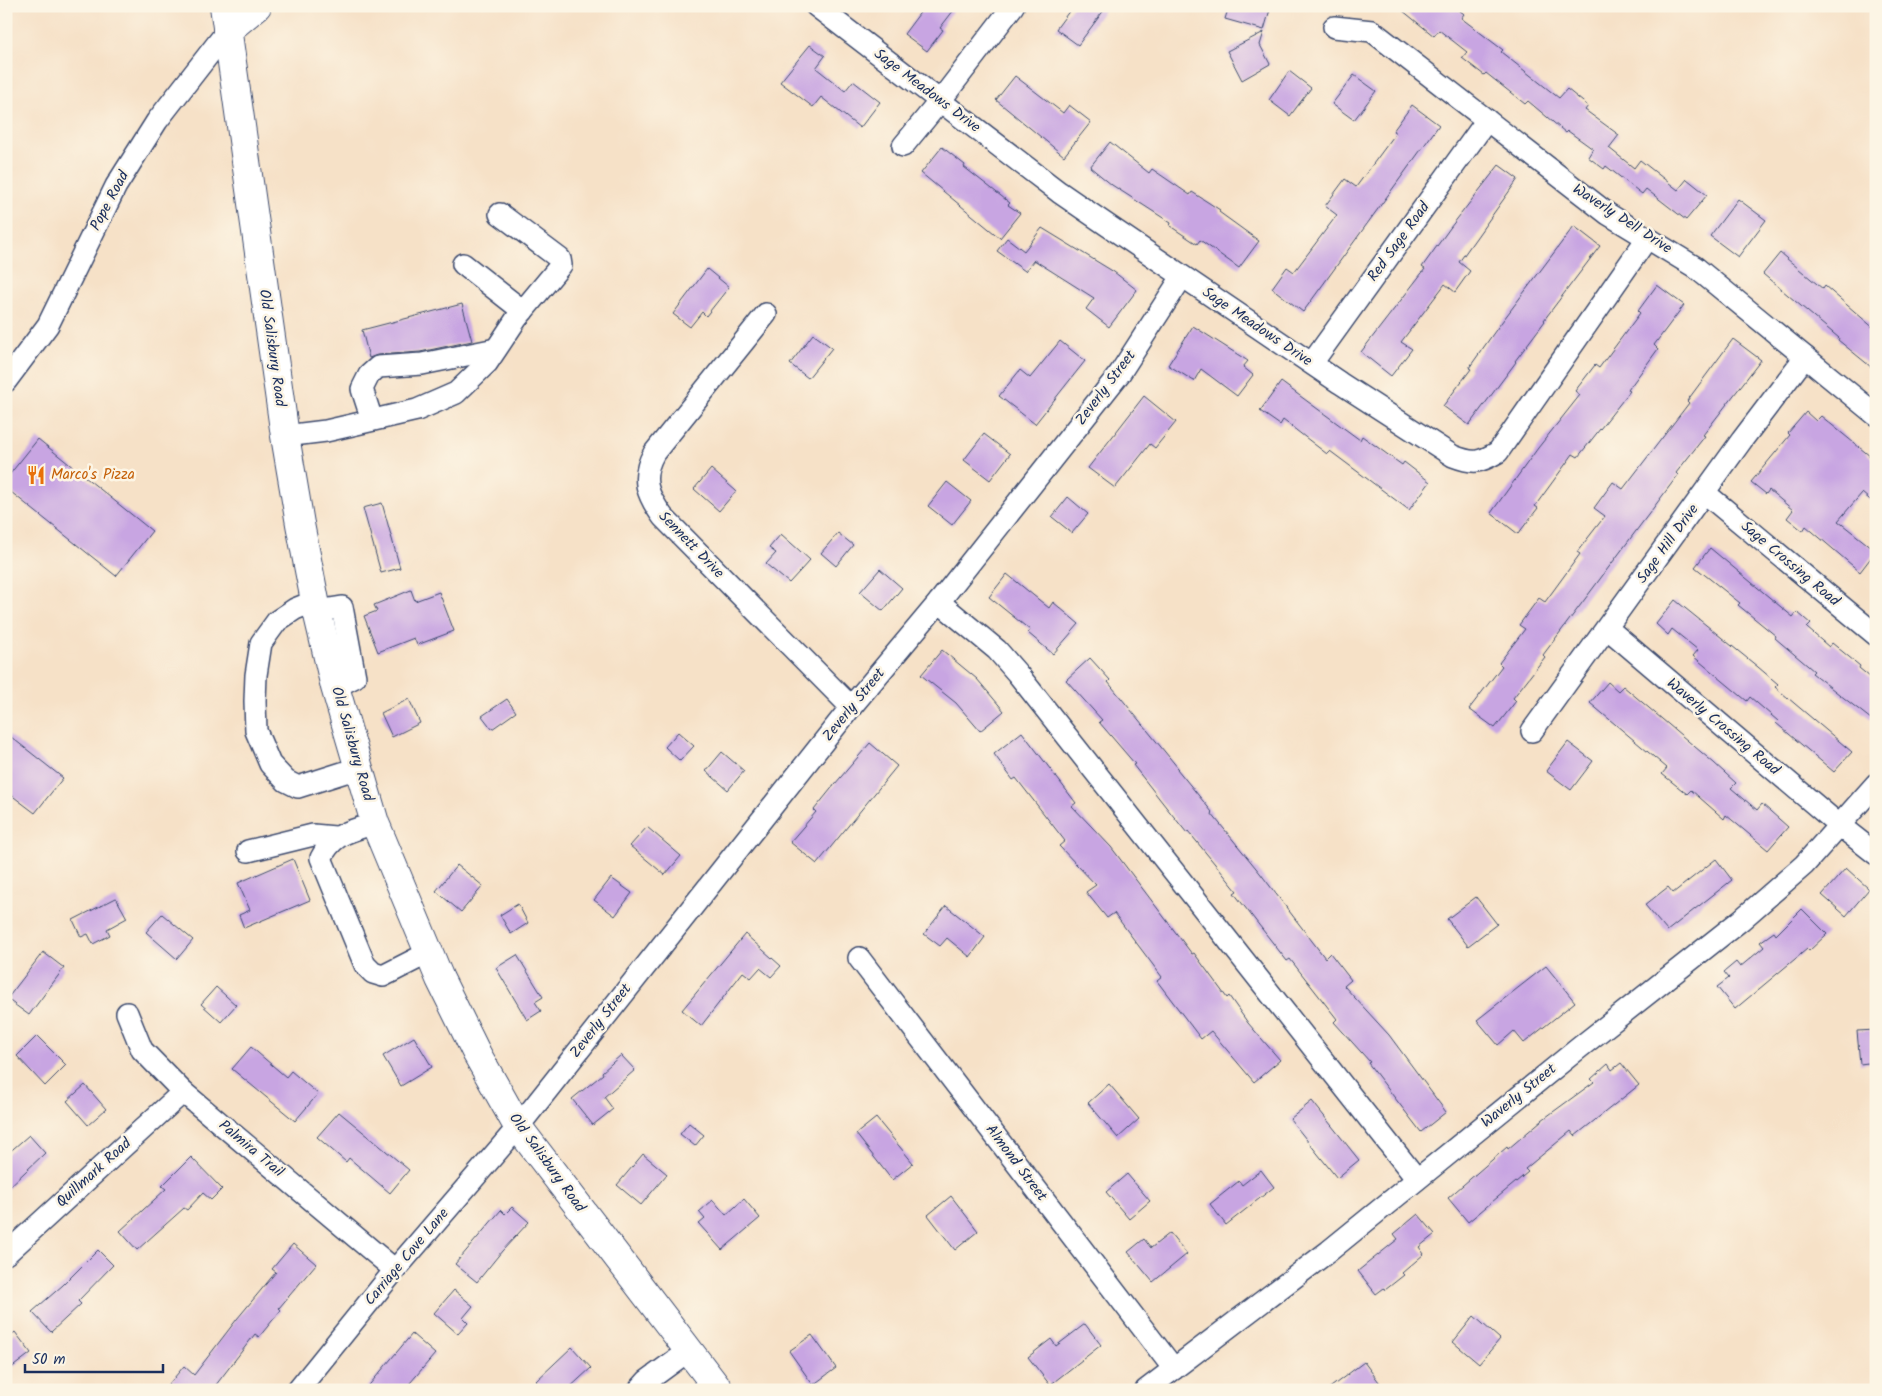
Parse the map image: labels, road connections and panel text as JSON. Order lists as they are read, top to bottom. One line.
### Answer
{"streets":{"main road":["Old Salisbury Road"],"street":["Sage Meadows Drive","Pope Road","Waverly Dell Drive","Red Sage Road","Zeverly Street","Sage Hill Drive","Sennett Drive","Sage Crossing Road","Waverly Crossing Road","Waverly Street","Palmira Trail","Almond Street","Quillmark Road","Carriage Cove Lane"]},"crossings":[["Sage Meadows Drive","Waverly Dell Drive"],["Sage Meadows Drive","Red Sage Road"],["Sage Meadows Drive","Zeverly Street"],["Pope Road","Old Salisbury Road"],["Waverly Dell Drive","Red Sage Road"],["Waverly Dell Drive","Sage Hill Drive"],["Old Salisbury Road","Zeverly Street"],["Old Salisbury Road","Carriage Cove Lane"],["Zeverly Street","Sennett Drive"],["Zeverly Street","Carriage Cove Lane"],["Sage Hill Drive","Sage Crossing Road"],["Sage Hill Drive","Waverly Crossing Road"],["Waverly Crossing Road","Waverly Street"],["Waverly Street","Almond Street"],["Palmira Trail","Quillmark Road"],["Palmira Trail","Carriage Cove Lane"]],"places":{"restaurant":["Marco's Pizza"]},"scale_bar":"50 m"}
